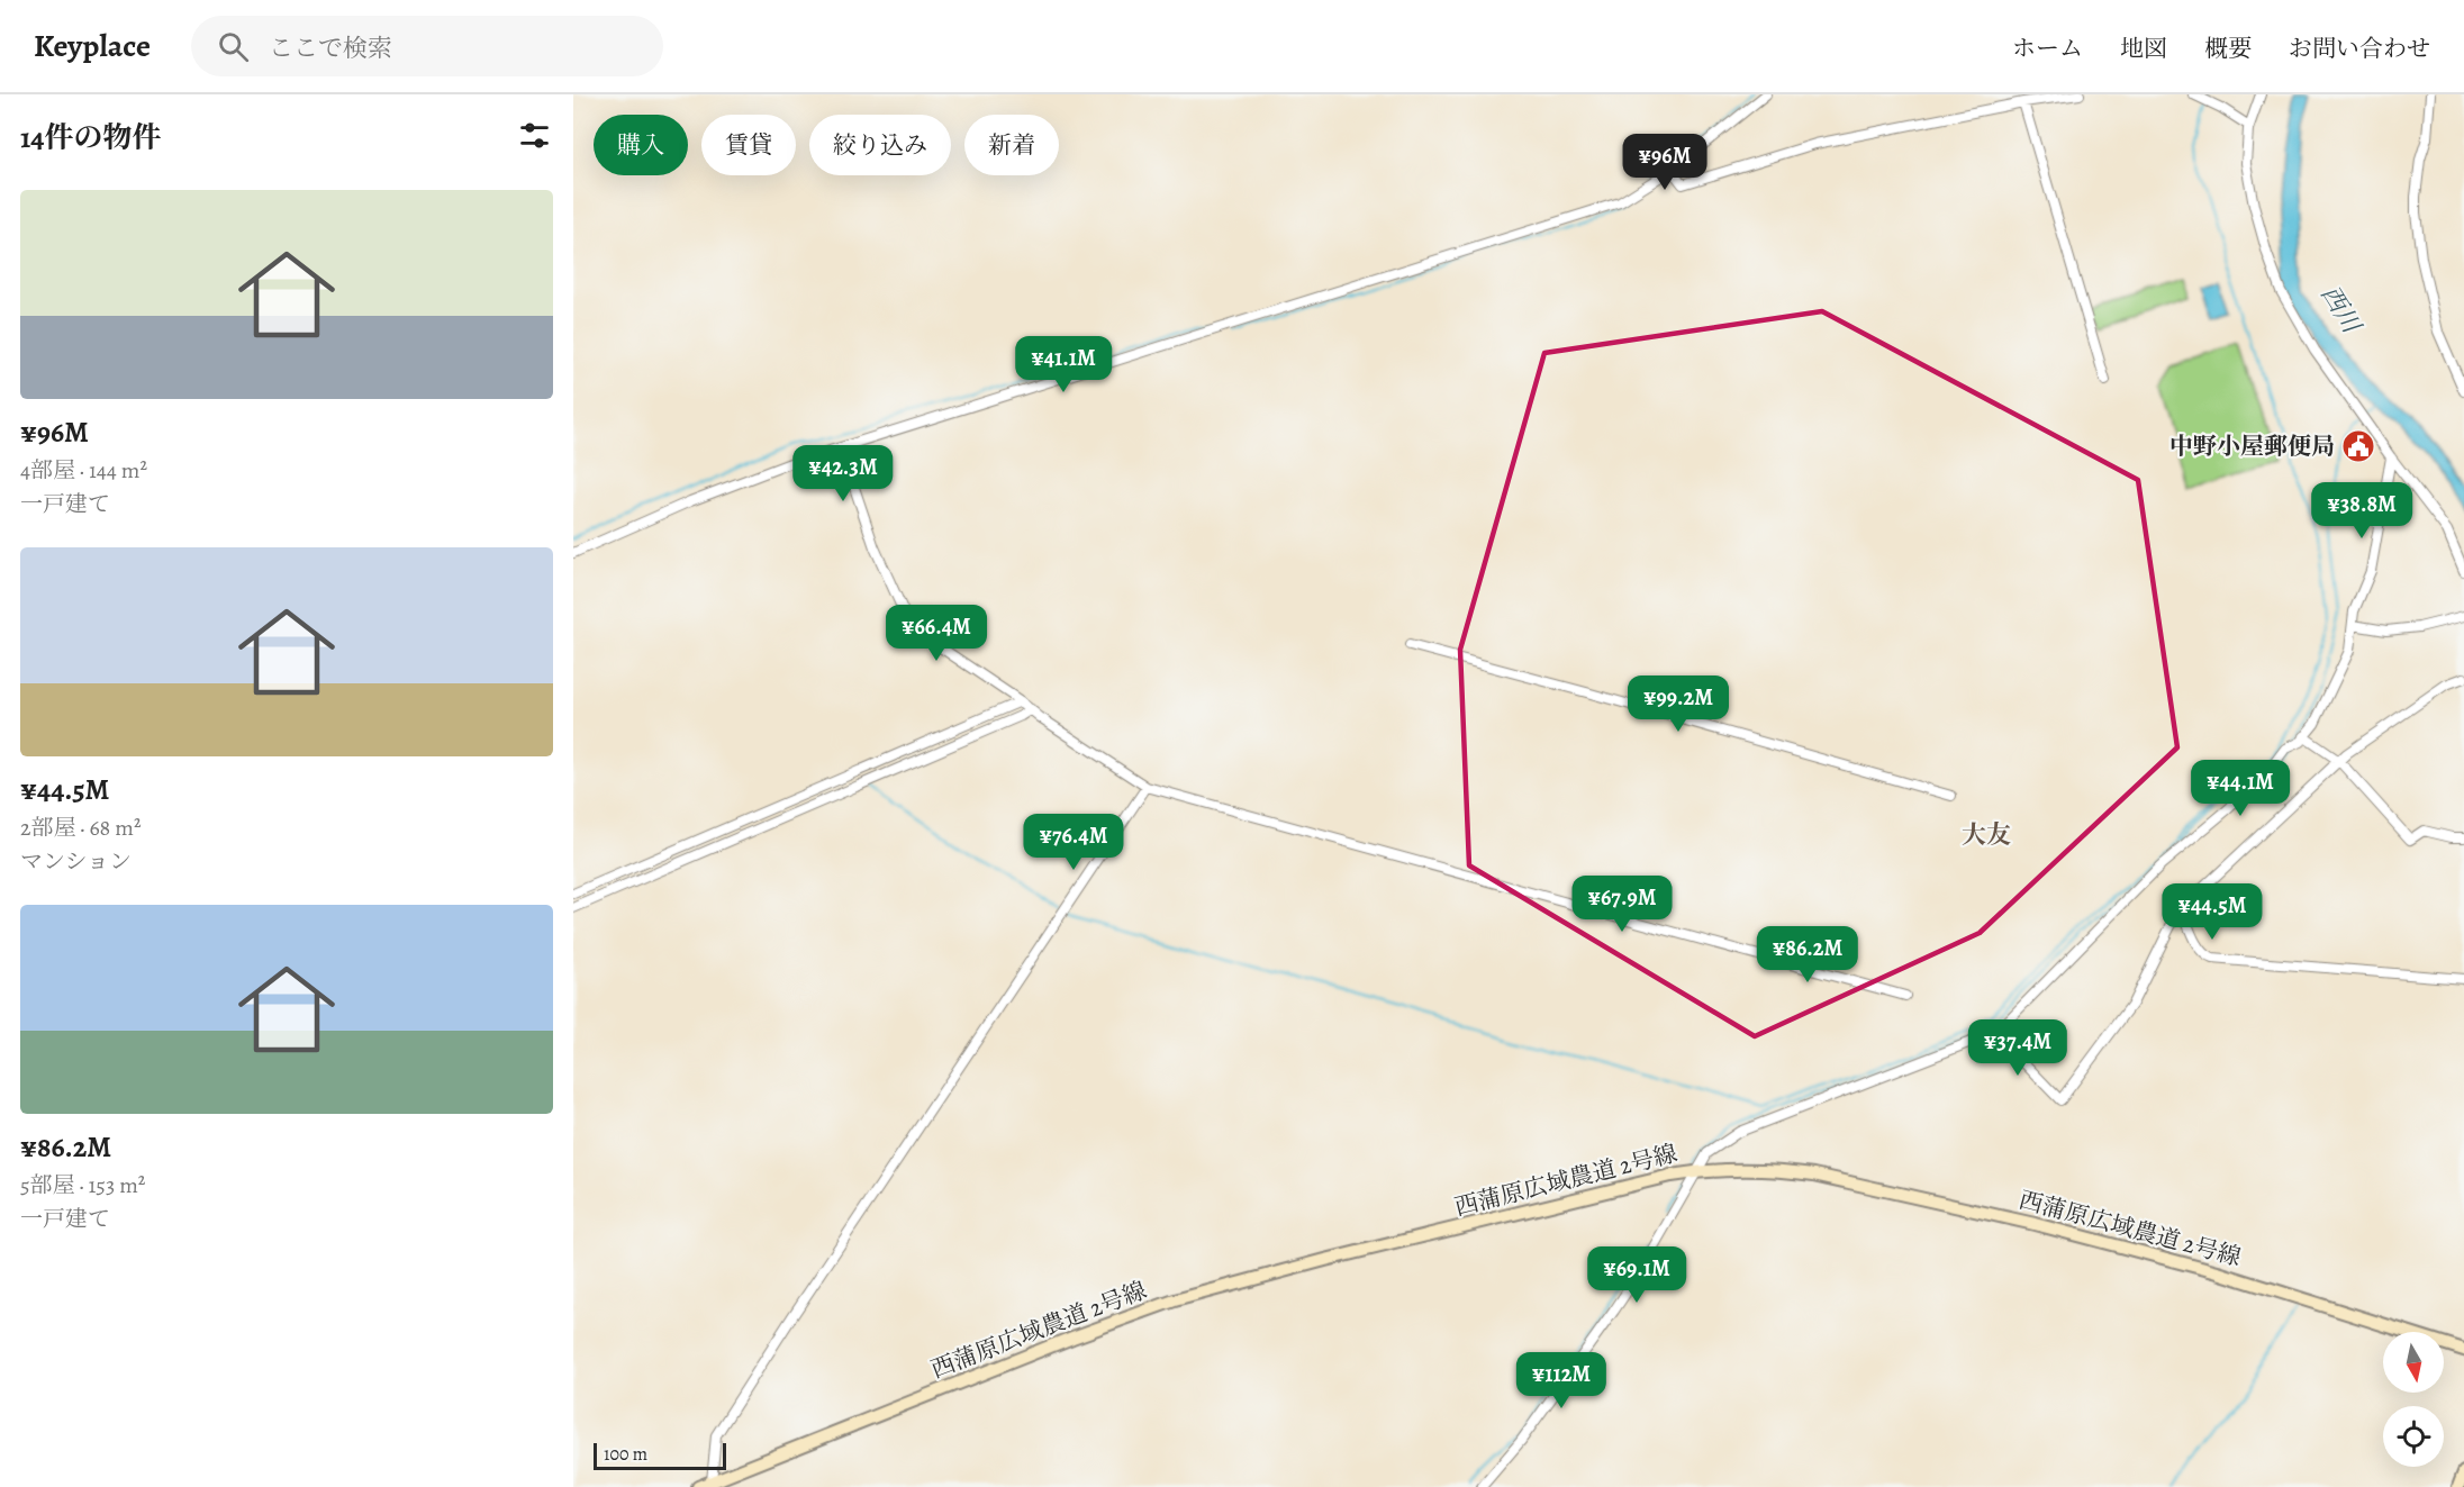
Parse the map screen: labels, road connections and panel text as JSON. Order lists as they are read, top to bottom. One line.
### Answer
{"streets":{"street":["西蒲原広域農道 2号線"]},"districts":["大友"],"water":["西川"],"places":{"public building":["中野小屋郵便局"]},"scale_bar":"100 m","north":"bottom","page":{"header":"Keyplace","search":"ここで検索","nav":["ホーム","地図","概要","お問い合わせ"],"heading":"14件の物件","chip":["購入","賃貸","絞り込み","新着"],"price":["¥96M","¥41.1M","¥42.3M","¥38.8M","¥66.4M","¥99.2M","¥44.1M","¥76.4M","¥67.9M","¥44.5M","¥86.2M","¥37.4M","¥69.1M","¥112M"],"list":[{"name":"¥96M","note":"4部屋 · 144 m² · 一戸建て"},{"name":"¥44.5M","note":"2部屋 · 68 m² · マンション"},{"name":"¥86.2M","note":"5部屋 · 153 m² · 一戸建て"}],"scale":"100 m"}}
